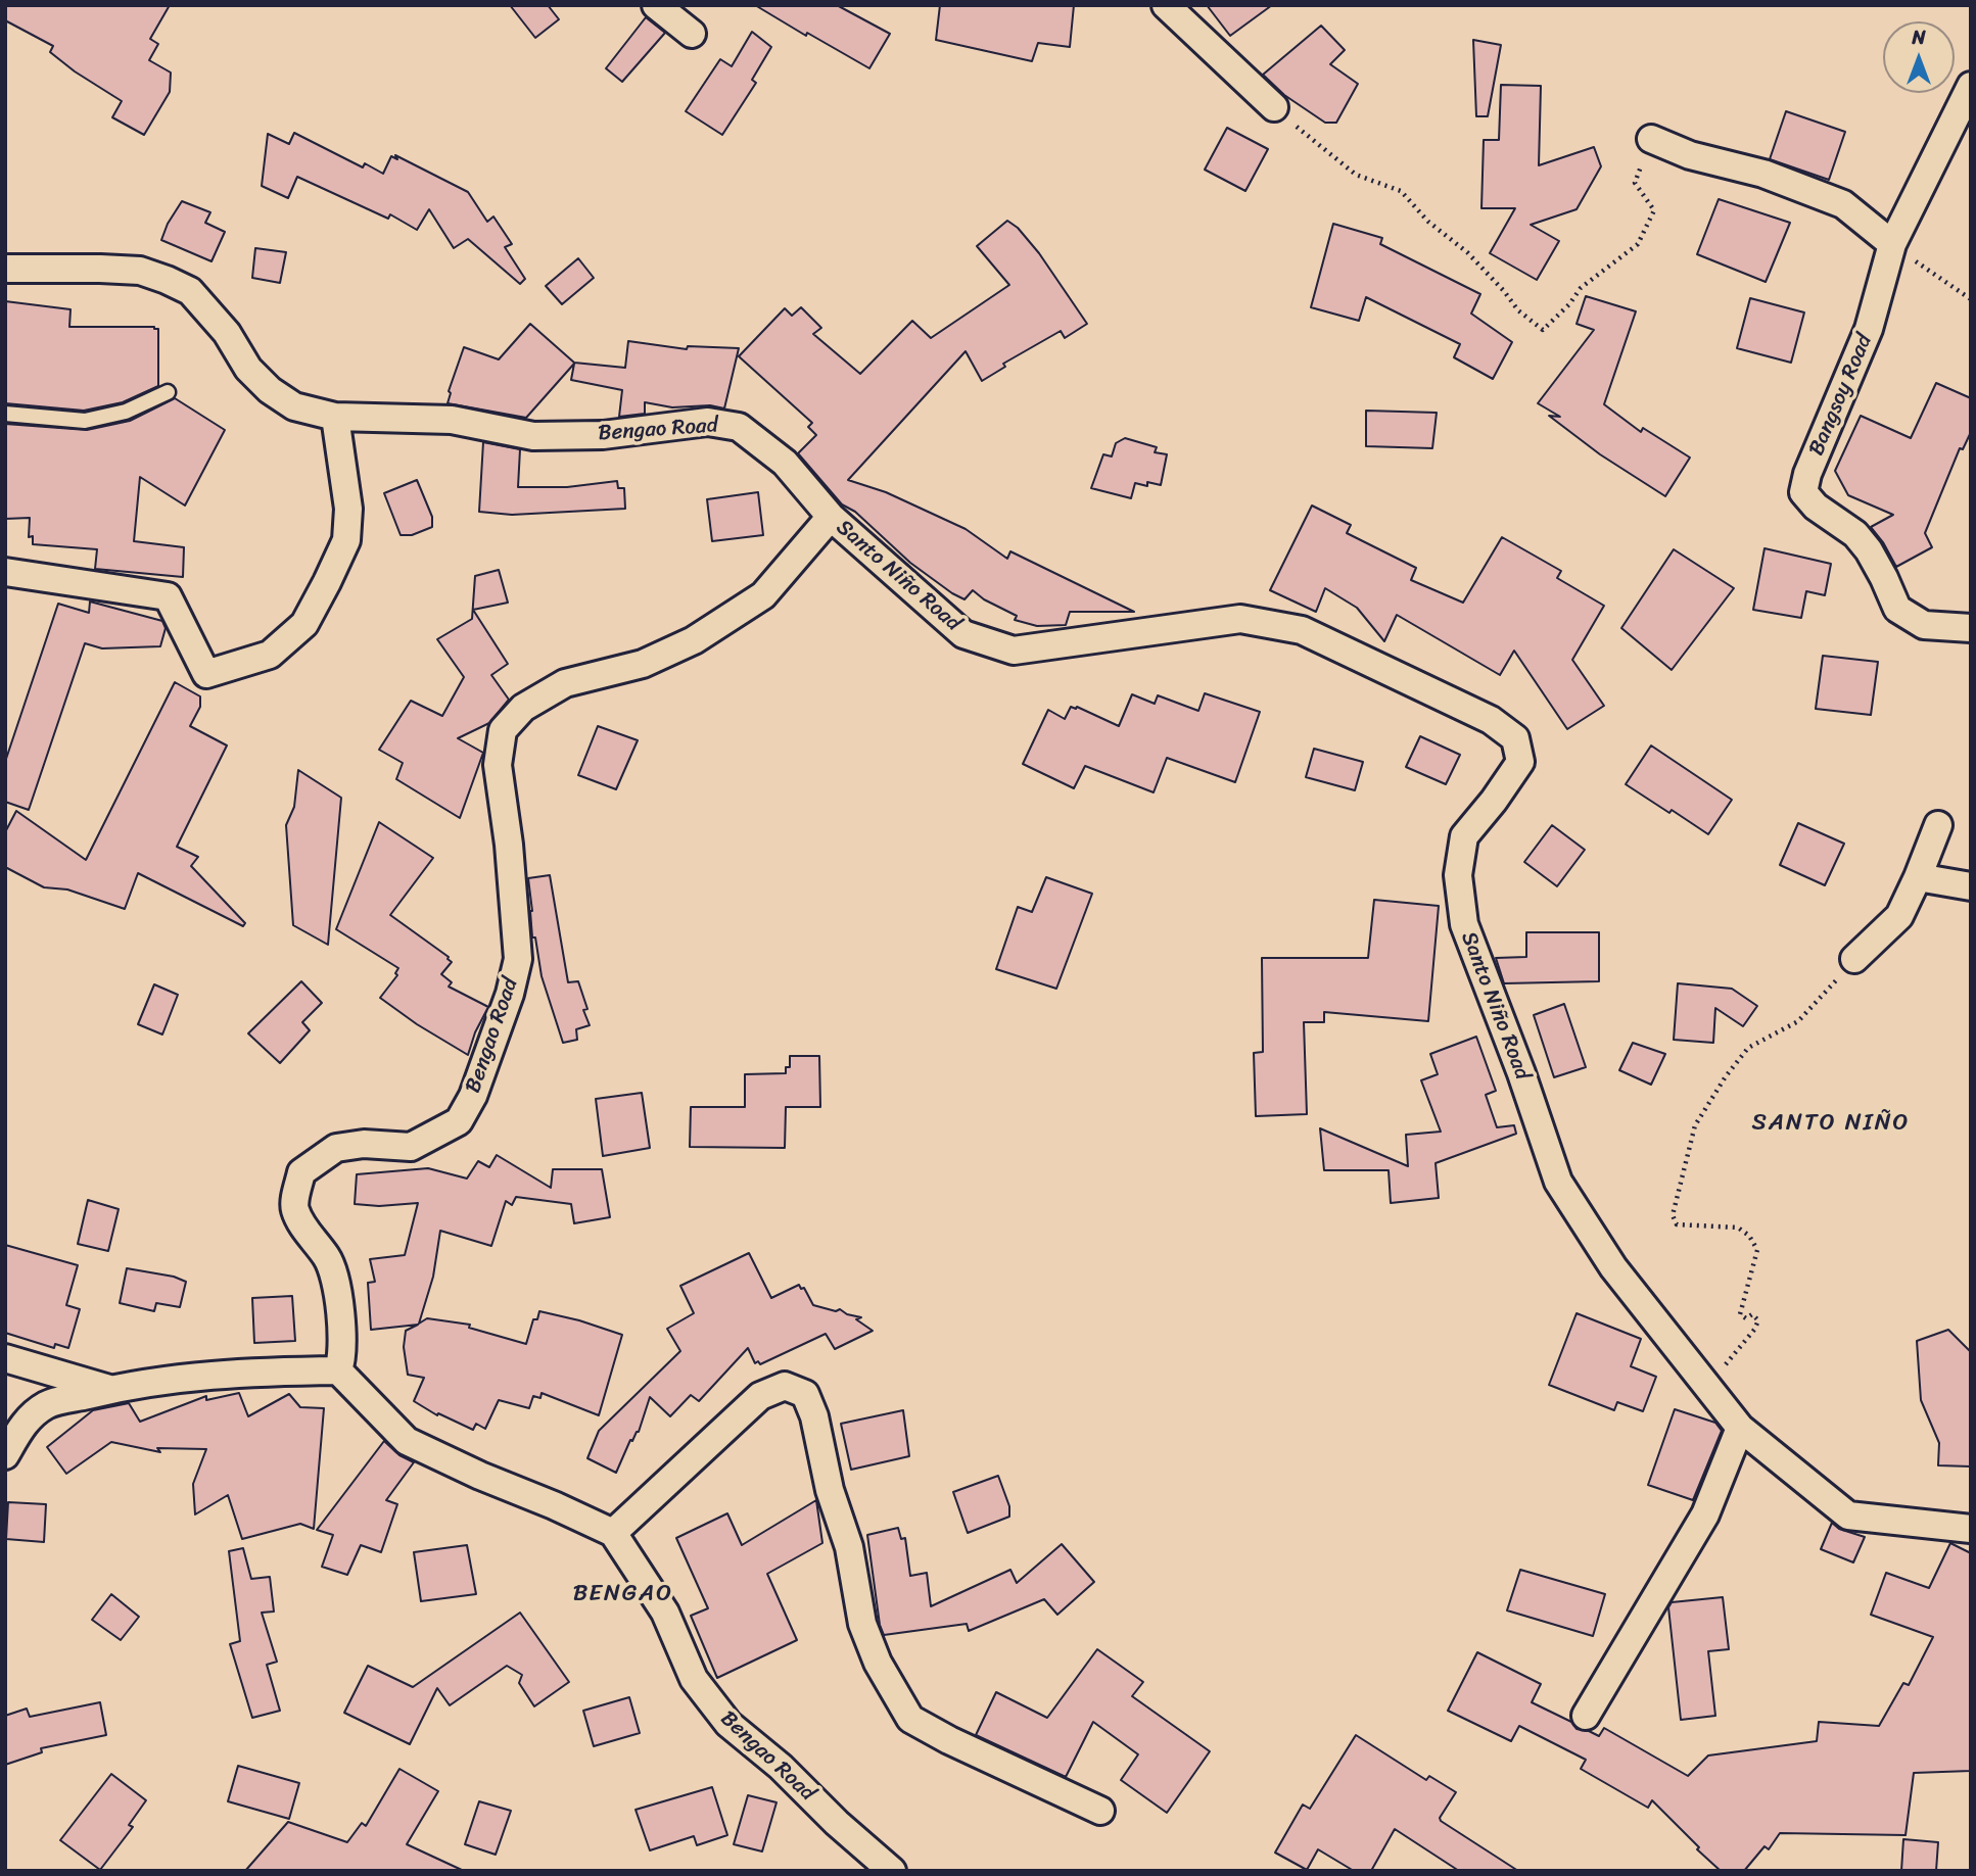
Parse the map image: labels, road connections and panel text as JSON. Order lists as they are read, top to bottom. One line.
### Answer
{"streets":{"street":["Bangsoy Road","Bengao Road","Santo Niño Road"]},"crossings":[["Bengao Road","Santo Niño Road"]],"districts":["SANTO NIÑO","BENGAO"],"north":"top"}
